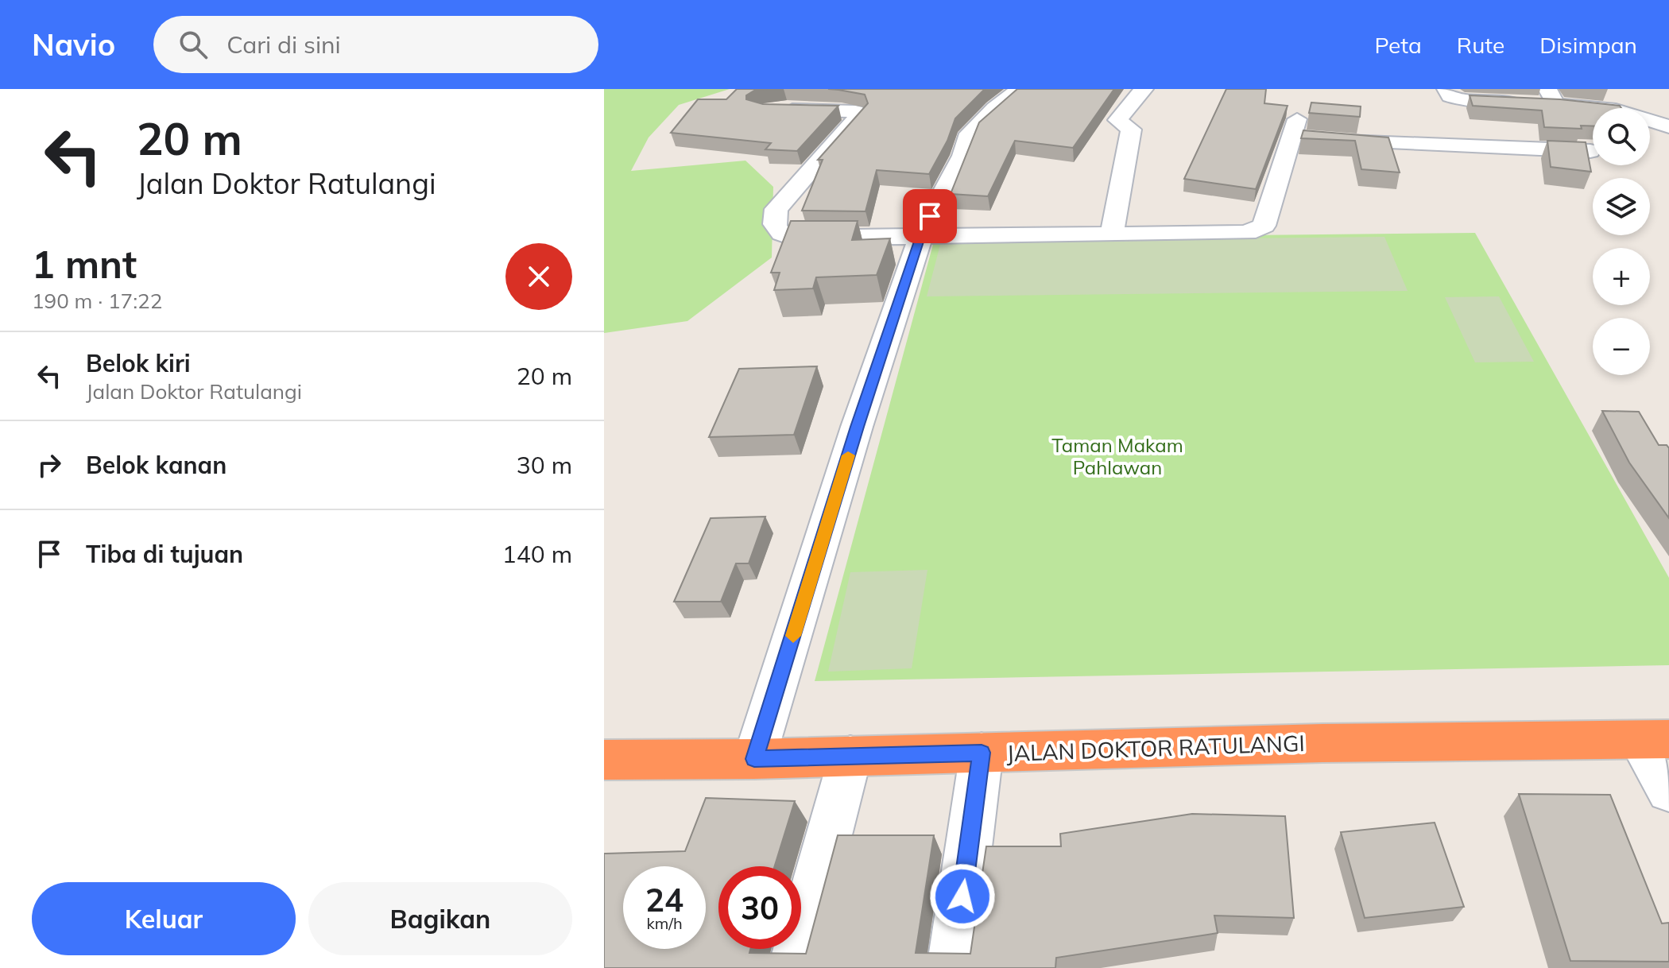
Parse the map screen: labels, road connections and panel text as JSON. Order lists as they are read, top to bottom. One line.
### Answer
{"streets":{"highway":["JALAN DOKTOR RATULANGI"]},"parks":["Taman Makam Pahlawan"],"page":{"header":"Navio","search":"Cari di sini","nav":["Peta","Rute","Disimpan"],"turn":["20 m","Jalan Doktor Ratulangi"],"map_buttons":["+","−"],"heading":["1 mnt","190 m · 17:22"],"list":[{"name":"Belok kiri","note":"Jalan Doktor Ratulangi","value":"20 m"},{"name":"Belok kanan","value":"30 m"},{"name":"Tiba di tujuan","value":"140 m"}],"speed":"24 km/h","limit":"30","buttons":["Keluar","Bagikan"]}}
